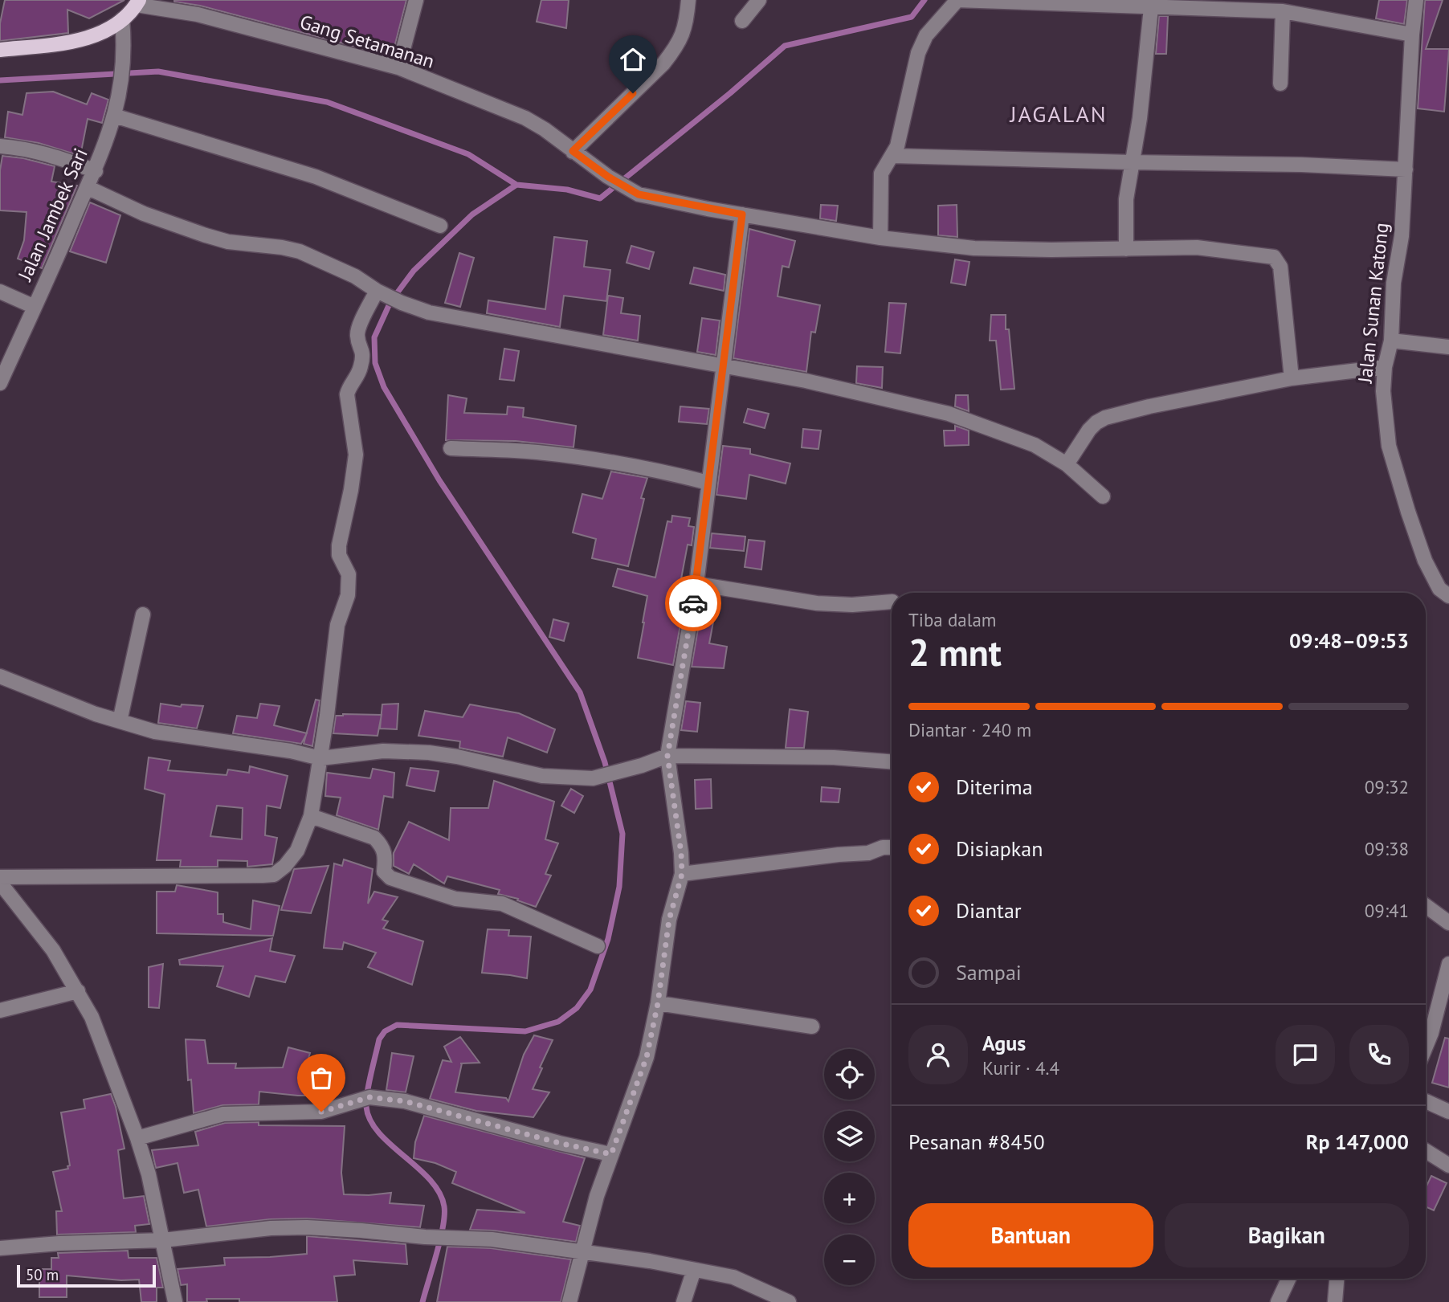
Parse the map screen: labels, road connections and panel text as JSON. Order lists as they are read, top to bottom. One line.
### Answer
{"streets":{"street":["Gang Setamanan","Jalan Jambek Sari","Jalan Sunan Katong"]},"districts":["JAGALAN"],"scale_bar":"50 m","page":{"heading":["2 mnt","Tiba dalam","09:48–09:53"],"panel":["Agus","Kurir · 4.4","Pesanan #8450","Rp 147,000"],"bar":"Diantar · 240 m","list":[["Diterima","09:32"],["Disiapkan","09:38"],["Diantar","09:41"],"Sampai"],"map_buttons":["+","−"],"buttons":["Bantuan","Bagikan"],"scale":"50 m"}}
